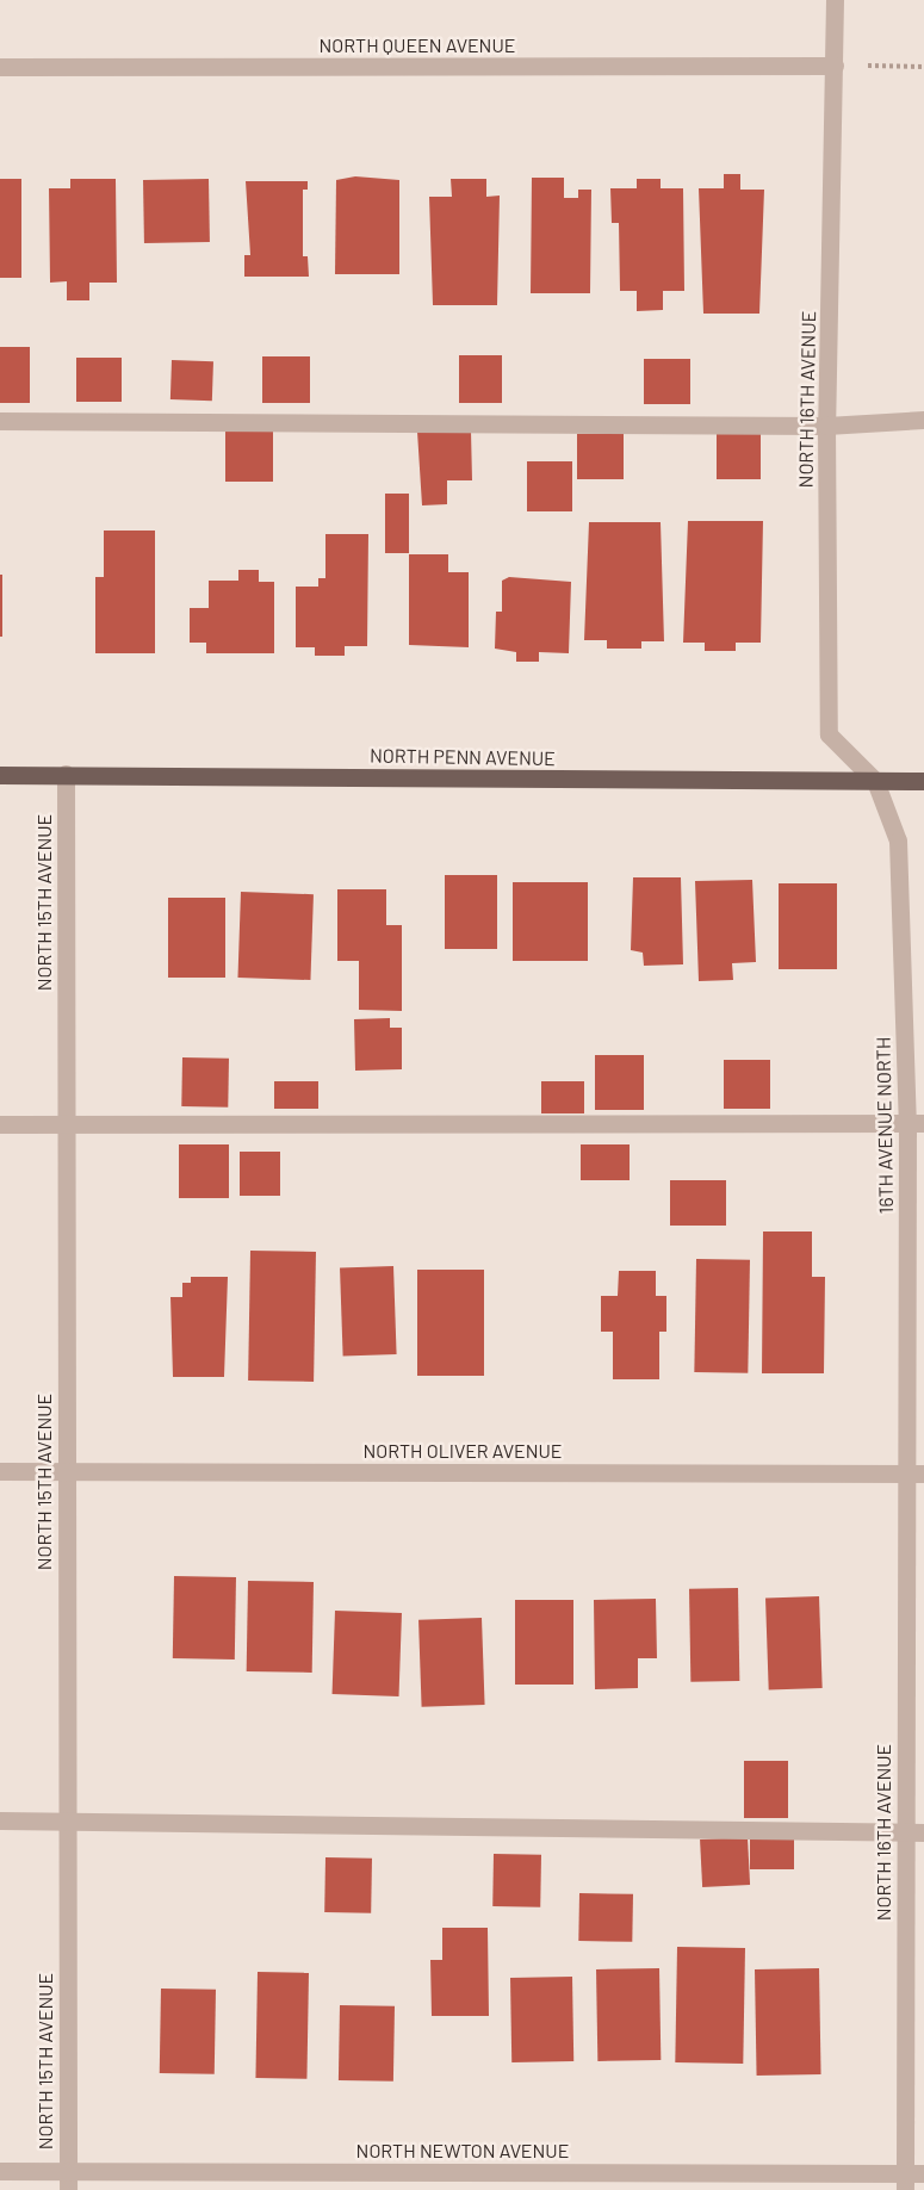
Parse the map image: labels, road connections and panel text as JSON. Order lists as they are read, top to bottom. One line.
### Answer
{"streets":{"main road":["NORTH PENN AVENUE"],"street":["NORTH QUEEN AVENUE","NORTH 16TH AVENUE","NORTH 15TH AVENUE","16TH AVENUE NORTH","NORTH OLIVER AVENUE","NORTH NEWTON AVENUE"]},"crossings":[["NORTH QUEEN AVENUE","NORTH 16TH AVENUE"],["NORTH 16TH AVENUE","NORTH PENN AVENUE"],["NORTH 16TH AVENUE","16TH AVENUE NORTH"],["NORTH 16TH AVENUE","NORTH OLIVER AVENUE"],["NORTH 16TH AVENUE","NORTH NEWTON AVENUE"],["NORTH PENN AVENUE","NORTH 15TH AVENUE"],["NORTH PENN AVENUE","16TH AVENUE NORTH"],["NORTH 15TH AVENUE","NORTH OLIVER AVENUE"],["NORTH 15TH AVENUE","NORTH NEWTON AVENUE"],["16TH AVENUE NORTH","NORTH OLIVER AVENUE"]]}
